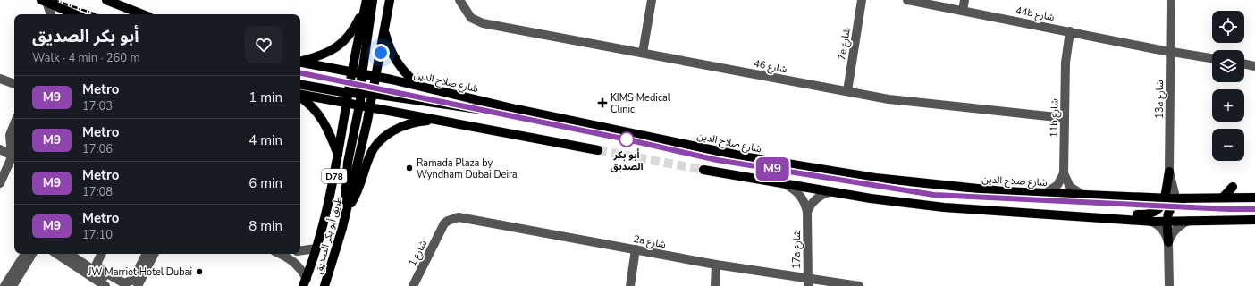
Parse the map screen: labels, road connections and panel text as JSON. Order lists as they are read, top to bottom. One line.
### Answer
{"streets":{"main road":["شارع صلاح الدين","D78","طريق أبو بكر الصديق"],"street":["44b شارع","7e شارع","شارع 46","13a شارع","11b شارع","2a شارع","17a شارع","شارع 1"]},"crossings":[["44b شارع","13a شارع"],["44b شارع","11b شارع"],["7e شارع","شارع 46"],["شارع 46","11b شارع"],["شارع صلاح الدين","13a شارع"],["شارع صلاح الدين","طريق أبو بكر الصديق"],["2a شارع","17a شارع"],["2a شارع","شارع 1"]],"places":{"health":["KIMS Medical Clinic"],"other":["أبو بكر الصديق","Ramada Plaza by Wyndham Dubai Deira","JW Marriot Hotel Dubai"]},"lines":["metro line M9"],"page":{"on_map":"M9","map_buttons":["+","−"],"heading":["أبو بكر الصديق","Walk · 4 min · 260 m"],"list":[{"mark":"M9","name":"Metro","note":"17:03","value":"1 min"},{"mark":"M9","name":"Metro","note":"17:06","value":"4 min"},{"mark":"M9","name":"Metro","note":"17:08","value":"6 min"},{"mark":"M9","name":"Metro","note":"17:10","value":"8 min"}]}}
